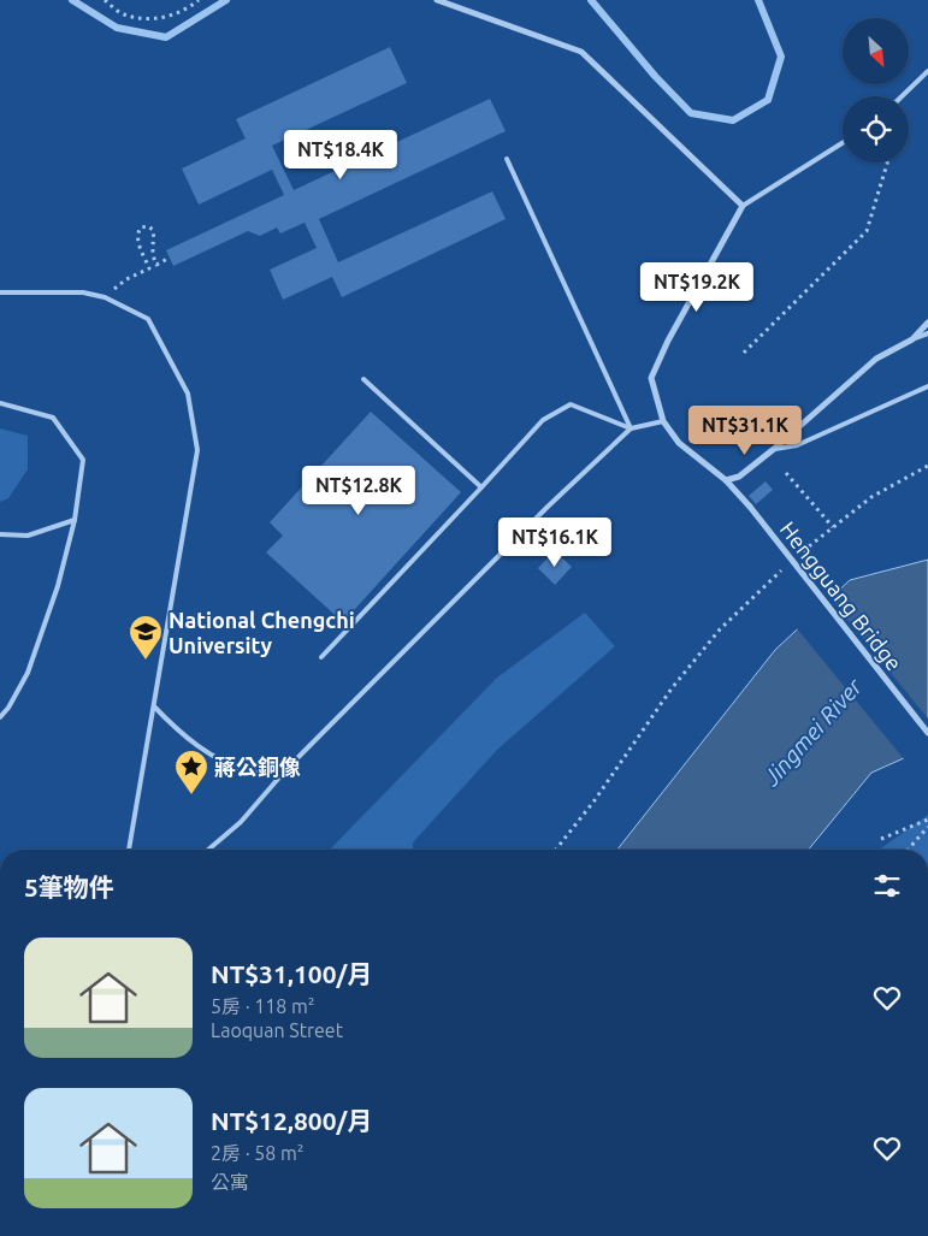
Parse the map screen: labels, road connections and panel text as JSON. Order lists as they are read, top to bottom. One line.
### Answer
{"streets":{"street":["Hengguang Bridge"]},"water":["Jingmei River"],"places":{"school or university":["National Chengchi University"],"place":["蔣公銅像"]},"north":"bottom right","page":{"price":["NT$18.4K","NT$19.2K","NT$31.1K","NT$12.8K","NT$16.1K"],"heading":"5筆物件","list":[{"name":"NT$31,100/月","note":"5房 · 118 m² · Laoquan Street"},{"name":"NT$12,800/月","note":"2房 · 58 m² · 公寓"}]}}
